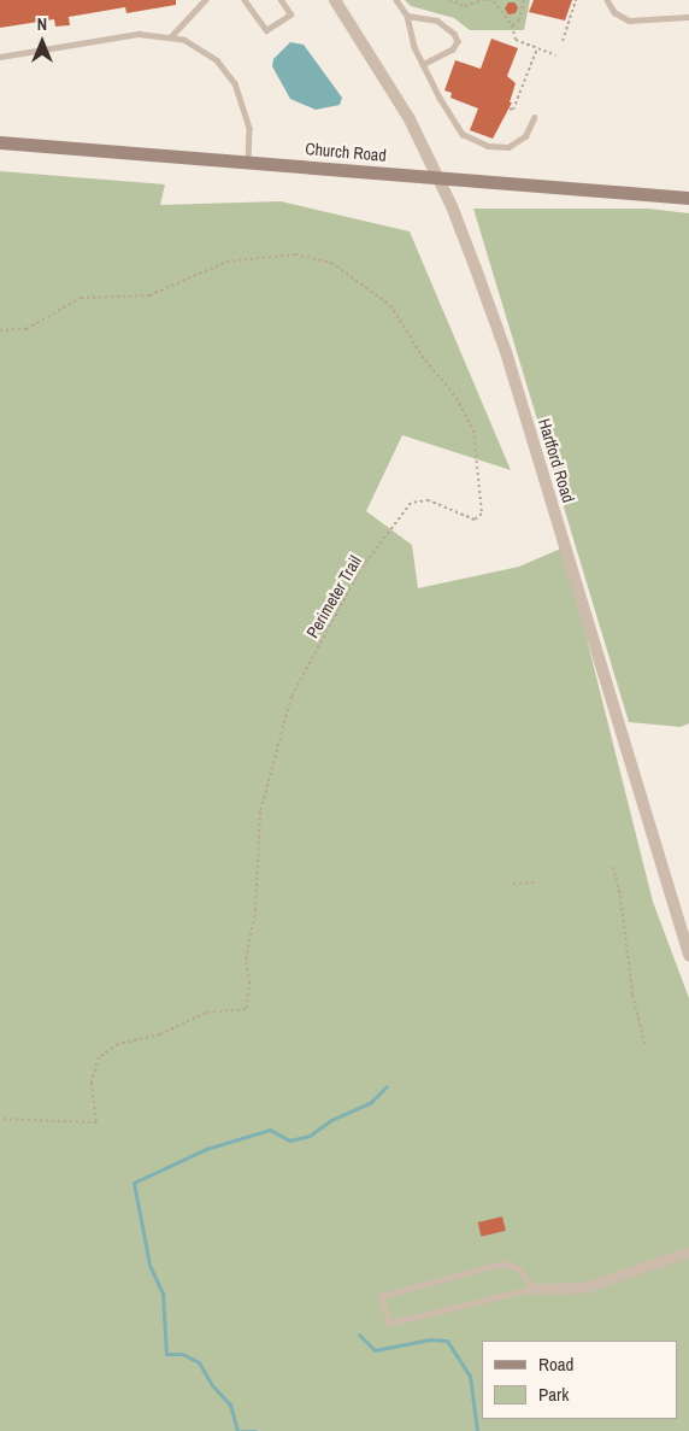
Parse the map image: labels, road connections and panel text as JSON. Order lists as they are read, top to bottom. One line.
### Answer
{"streets":{"main road":["Church Road"],"street":["Hartford Road"],"path":["Perimeter Trail"]},"crossings":[["Church Road","Hartford Road"]],"legend":["Road","Park"],"north":"top"}
